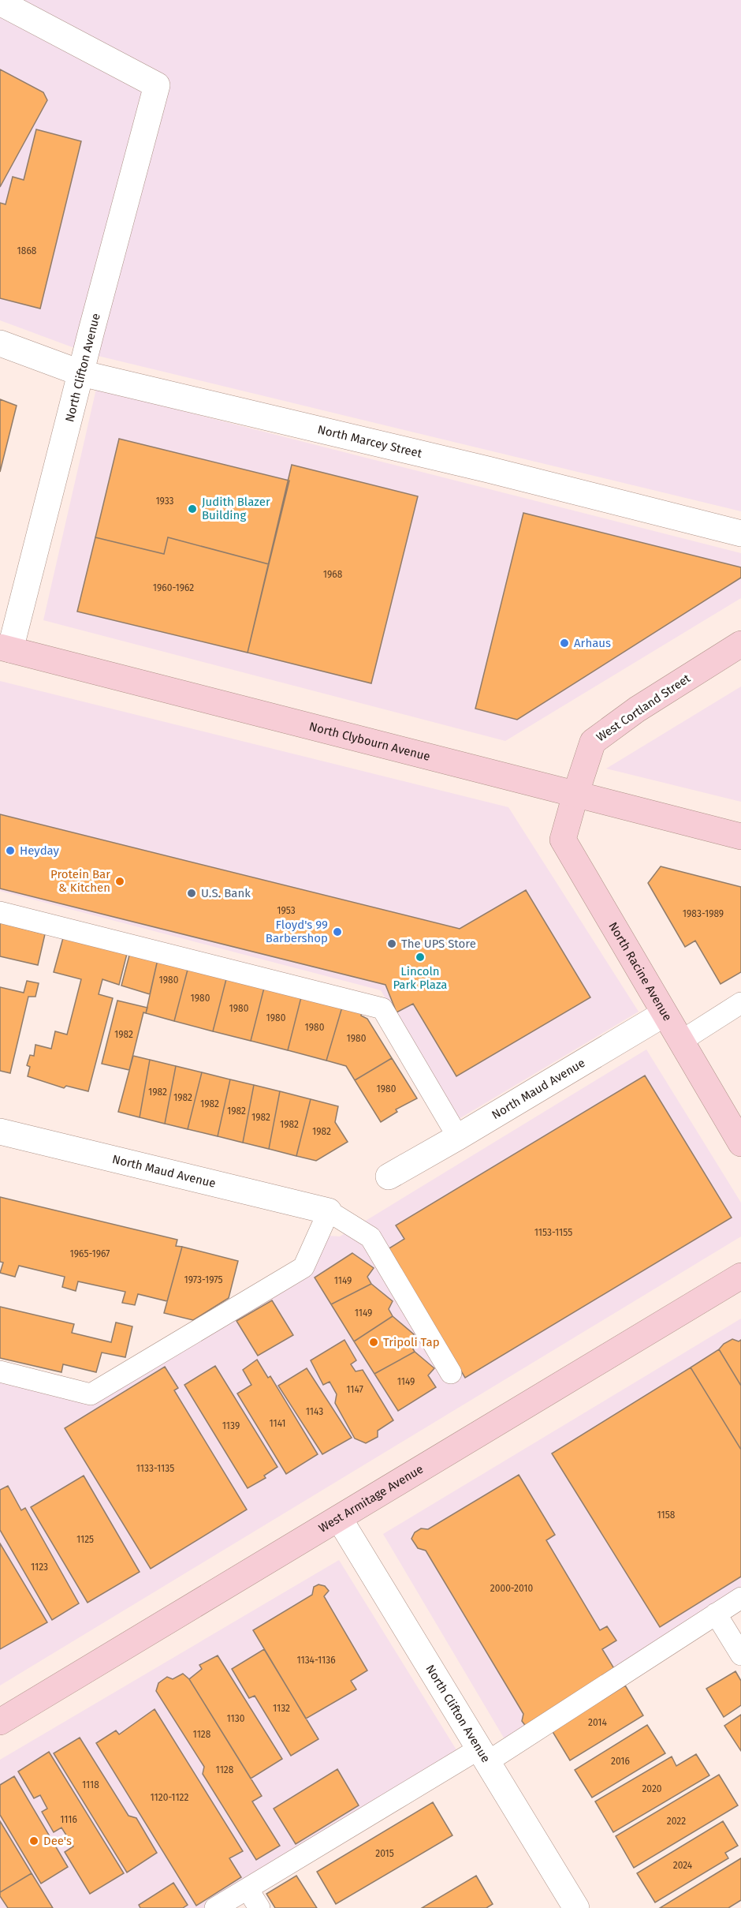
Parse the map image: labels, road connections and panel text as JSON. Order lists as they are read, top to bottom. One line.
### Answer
{"streets":{"main road":["West Cortland Street","North Clybourn Avenue","North Racine Avenue","West Armitage Avenue"],"street":["North Clifton Avenue","North Marcey Street","North Maud Avenue"]},"crossings":[["North Clifton Avenue","North Marcey Street"],["North Clifton Avenue","North Clybourn Avenue"],["North Clifton Avenue","West Armitage Avenue"],["West Cortland Street","North Clybourn Avenue"],["West Cortland Street","North Racine Avenue"],["North Clybourn Avenue","North Racine Avenue"],["North Racine Avenue","North Maud Avenue"]],"places":["Judith Blazer Building","Arhaus","Heyday","Protein Bar & Kitchen","U.S. Bank","Floyd's 99 Barbershop","The UPS Store","Lincoln Park Plaza","Tripoli Tap","Dee's"],"house_numbers":["1868","1933","1968","1960-1962","1953","1983-1989","1980","1980","1980","1980","1980","1982","1980","1980","1982","1982","1982","1982","1982","1982","1982","1153-1155","1965-1967","1973-1975","1149","1149","1149","1147","1143","1141","1139","1133-1135","1158","1125","1123","2000-2010","1134-1136","1132","1130","2014","1128","2016","1128","1118","2020","1120-1122","1116","2022","2015","2024"]}
